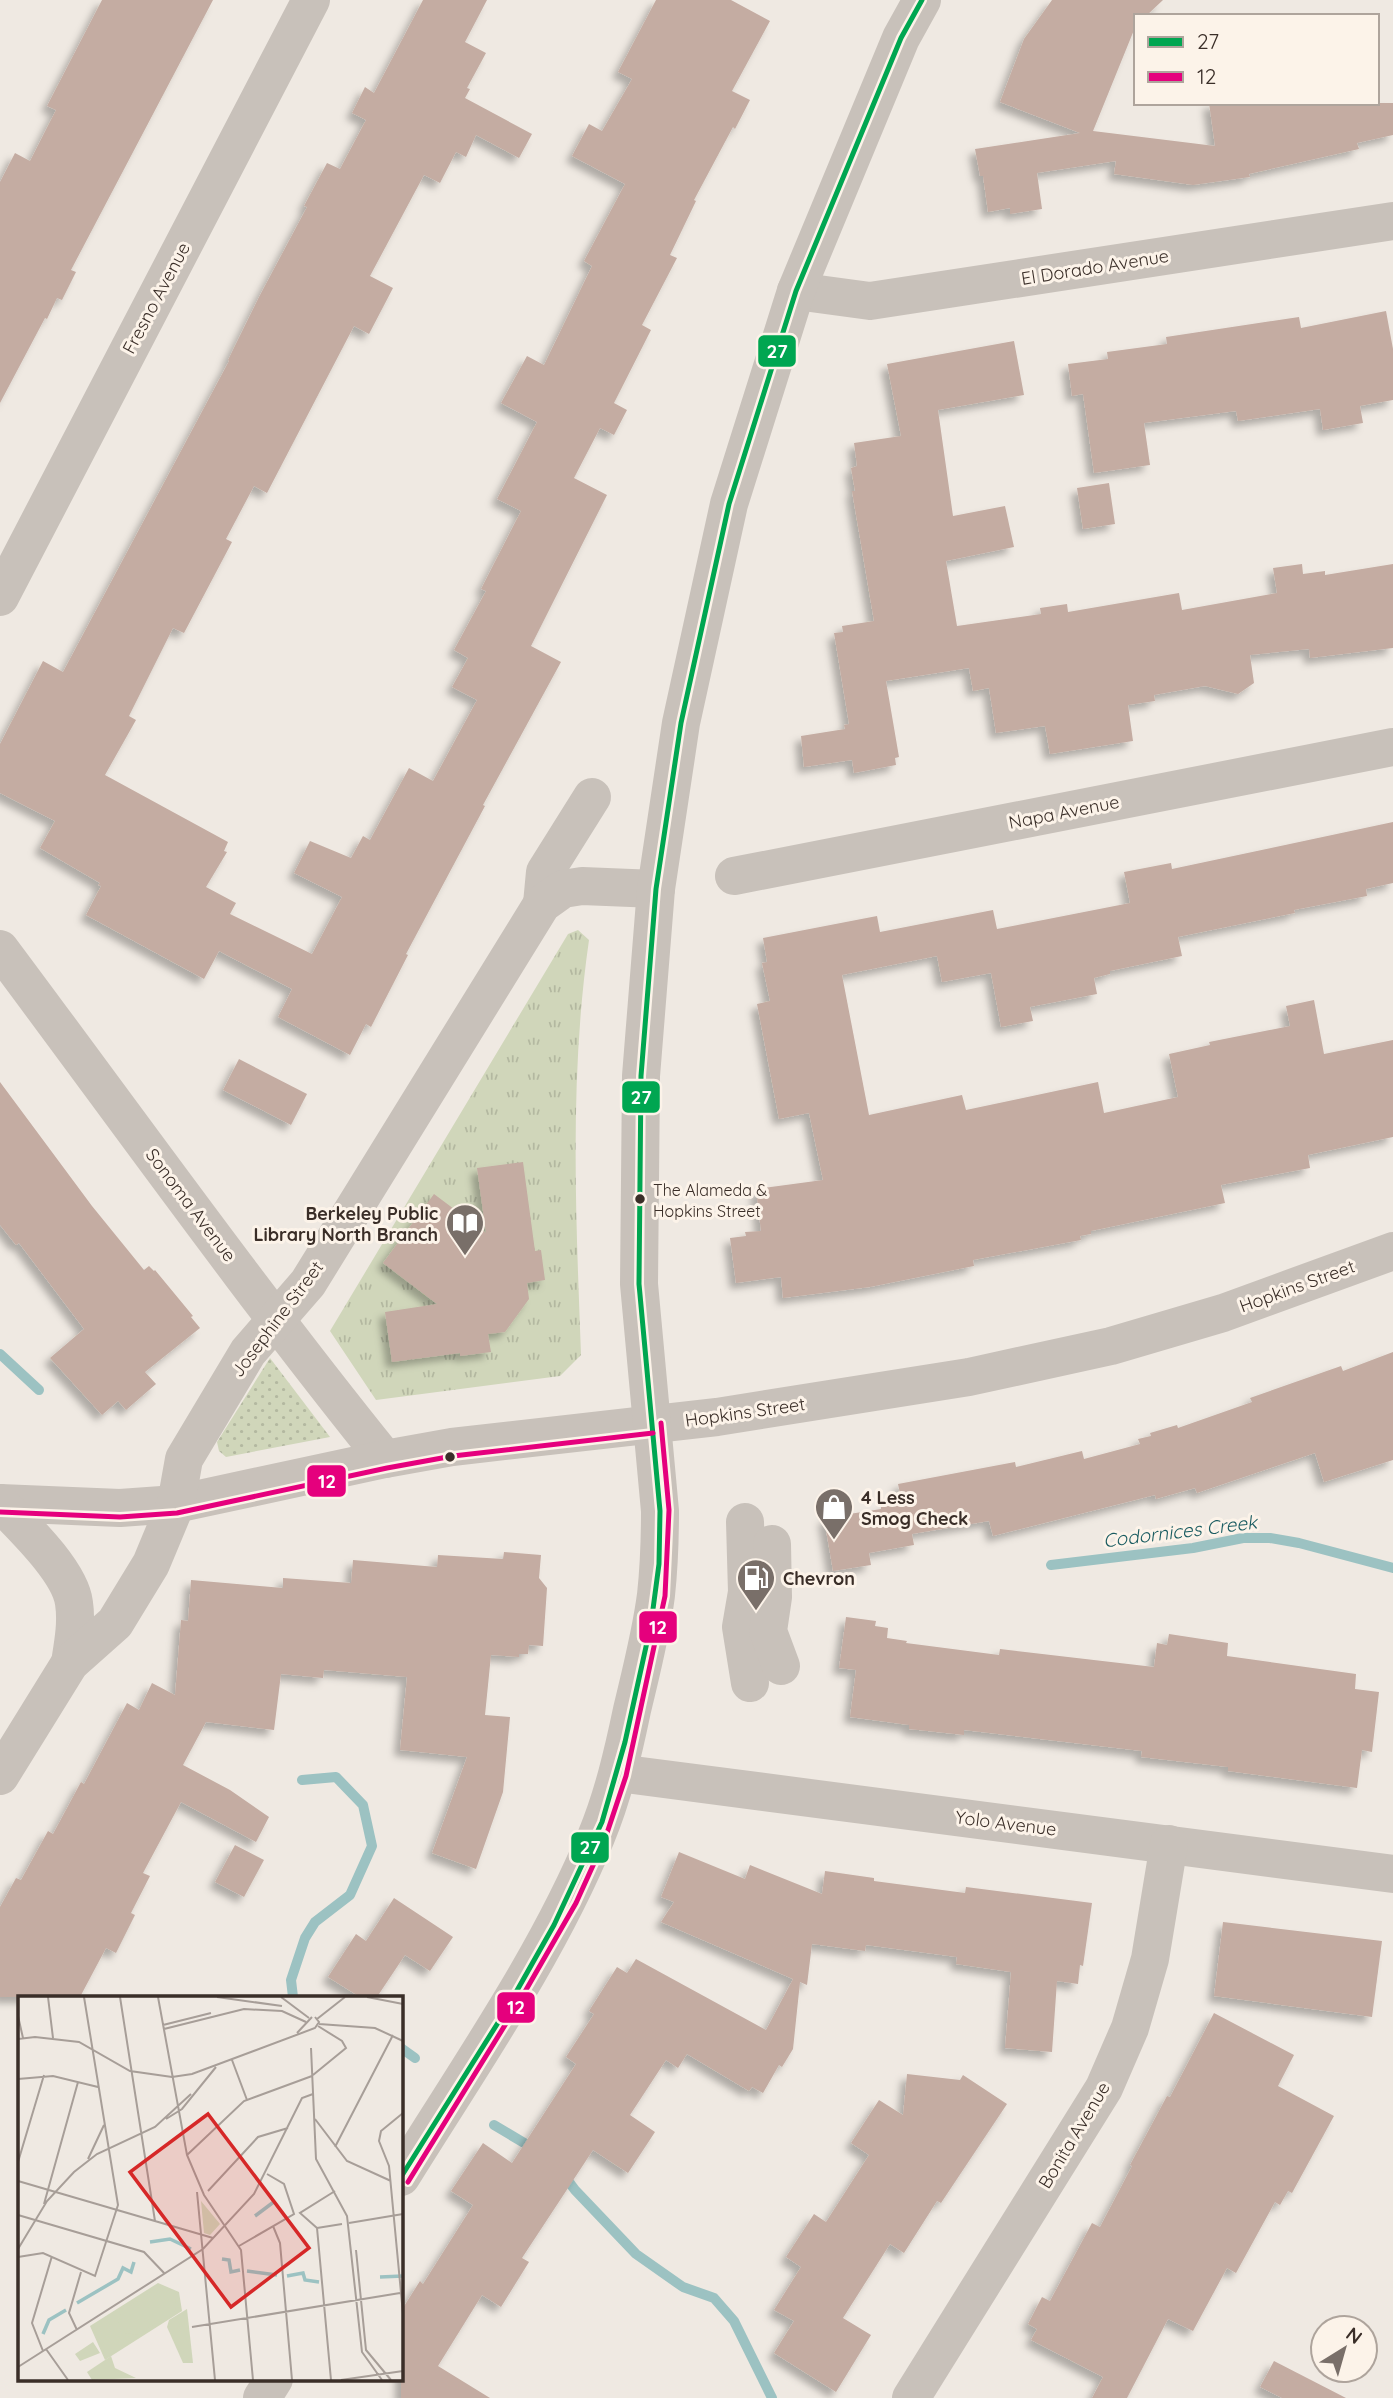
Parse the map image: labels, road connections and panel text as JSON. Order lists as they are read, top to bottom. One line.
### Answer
{"streets":{"street":["El Dorado Avenue","Fresno Avenue","Napa Avenue","Sonoma Avenue","Hopkins Street","Josephine Street","Yolo Avenue","Bonita Avenue"]},"crossings":[["Sonoma Avenue","Hopkins Street"],["Sonoma Avenue","Josephine Street"],["Hopkins Street","Josephine Street"],["Yolo Avenue","Bonita Avenue"]],"water":["Codornices Creek"],"places":{"other":["The Alameda & Hopkins Street"],"library":["Berkeley Public Library North Branch"],"shop":["4 Less Smog Check"],"fuel station":["Chevron"]},"lines":["transit line 27","transit line 12"],"legend":["27","12"],"north":"top right"}
